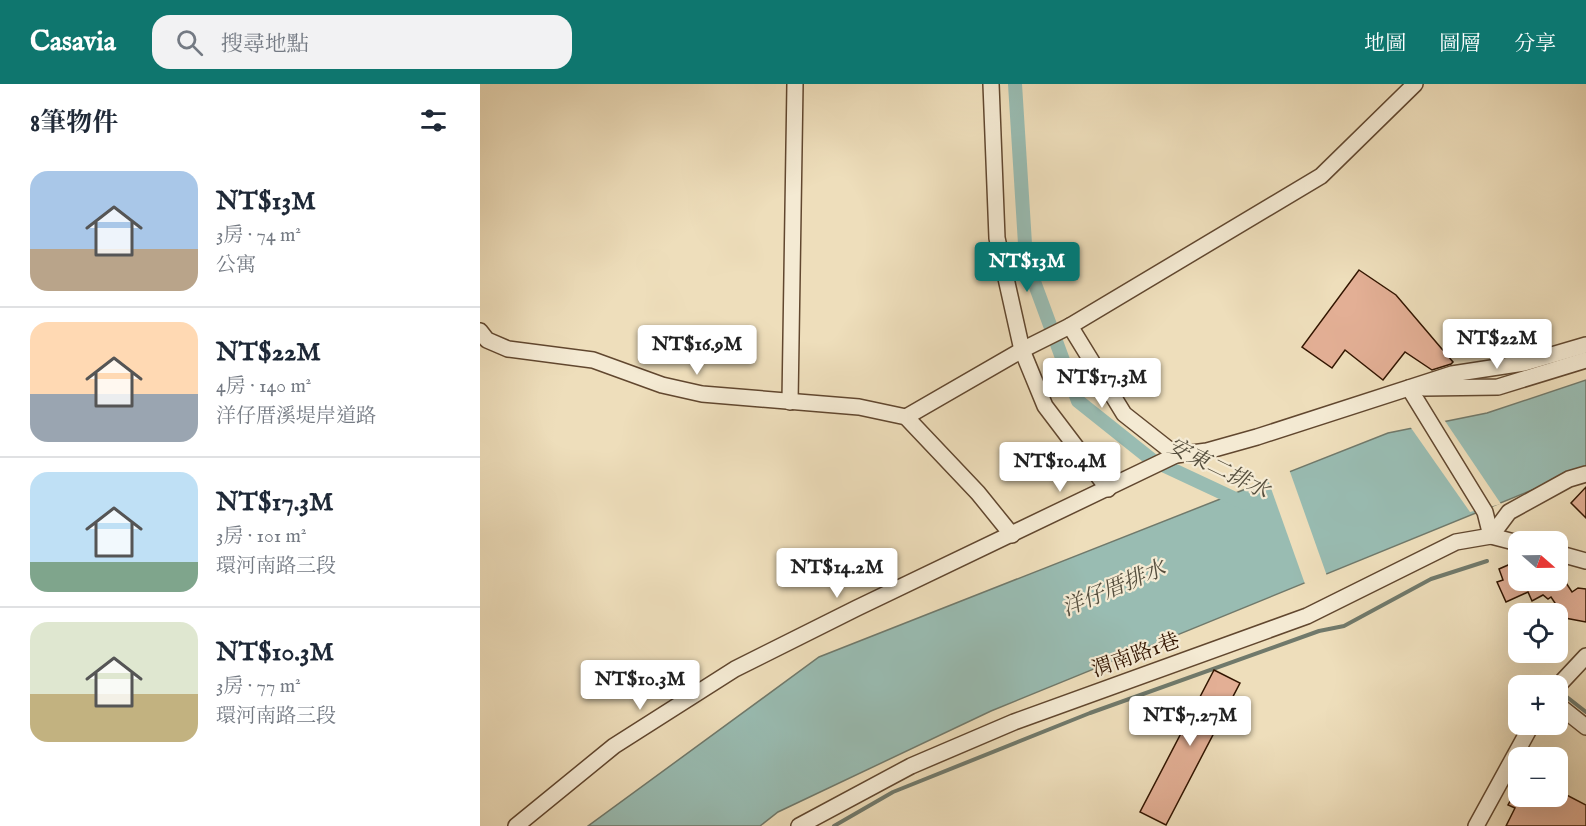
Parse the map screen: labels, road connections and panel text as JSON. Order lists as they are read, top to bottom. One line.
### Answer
{"streets":{"street":["渭南路1巷"]},"water":["安東二排水","洋仔厝排水"],"north":"right","page":{"header":"Casavia","search":"搜尋地點","nav":["地圖","圖層","分享"],"heading":"8筆物件","list":[{"name":"NT$13M","note":"3房 · 74 m² · 公寓"},{"name":"NT$22M","note":"4房 · 140 m² · 洋仔厝溪堤岸道路"},{"name":"NT$17.3M","note":"3房 · 101 m² · 環河南路三段"},{"name":"NT$10.3M","note":"3房 · 77 m² · 環河南路三段"}],"price":["NT$13M","NT$22M","NT$16.9M","NT$17.3M","NT$10.4M","NT$14.2M","NT$10.3M","NT$7.27M"],"map_buttons":["+","−"]}}
